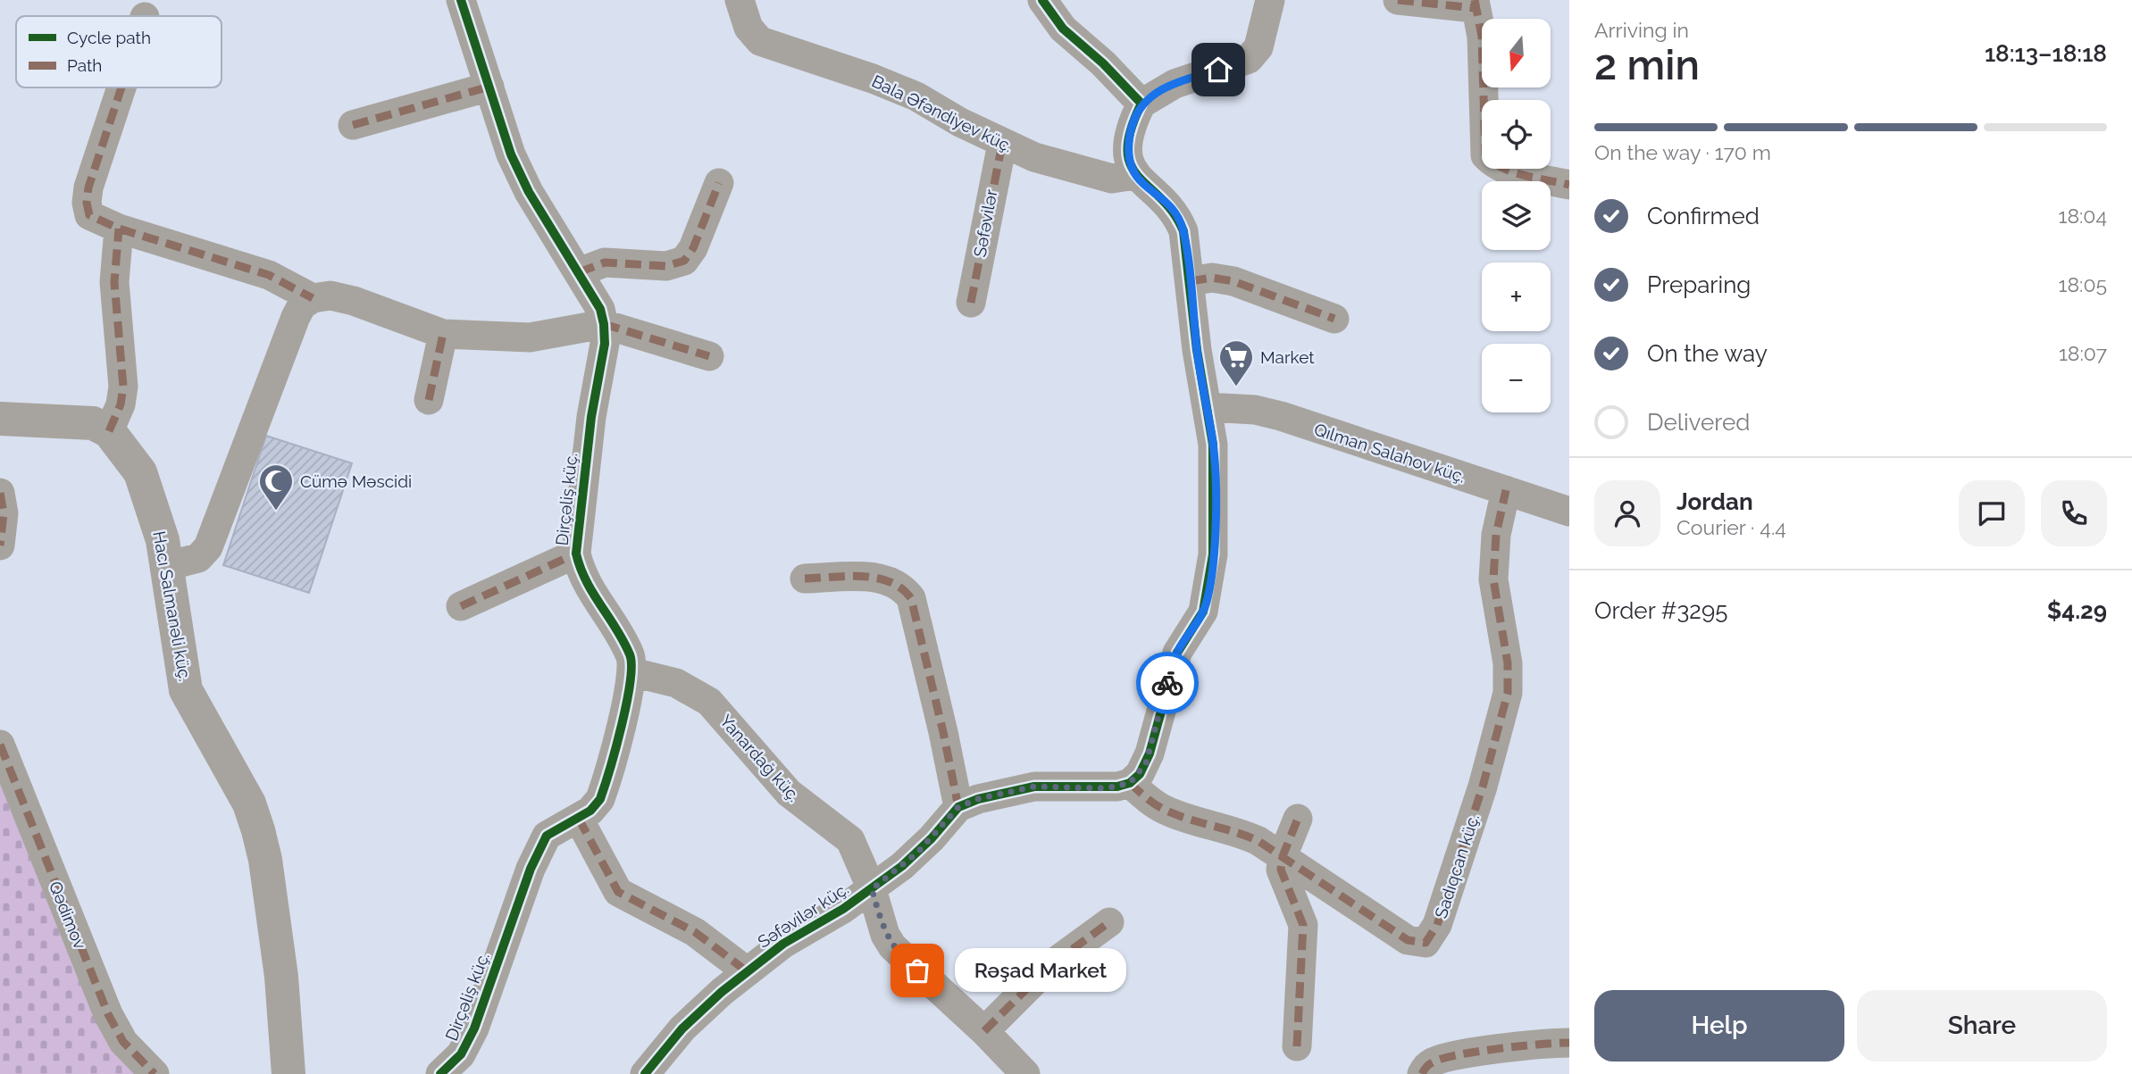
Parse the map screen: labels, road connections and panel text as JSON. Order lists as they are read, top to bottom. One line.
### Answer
{"streets":{"street":["Bala Əfəndiyev küç.","Səfəvilər","Qılman Salahov küç.","Dirçəliş küç.","Hacı Salmanəli küç.","Yanardağ küç.","Sadıqcan küç.","Qədimov","Səfəvilər küç."]},"crossings":[["Bala Əfəndiyev küç.","Səfəvilər"],["Qılman Salahov küç.","Sadıqcan küç."],["Dirçəliş küç.","Yanardağ küç."],["Yanardağ küç.","Səfəvilər küç."],["Sadıqcan küç.","Səfəvilər küç."]],"places":{"supermarket":["Market"],"mosque":["Cümə Məscidi"],"other":["Rəşad Market"]},"legend":["Cycle path","Path"],"north":"bottom","page":{"heading":["2 min","Arriving in","18:13–18:18"],"panel":["Jordan","Courier · 4.4","Order #3295","$4.29"],"map_buttons":["+","−"],"bar":"On the way · 170 m","list":[["Confirmed","18:04"],["Preparing","18:05"],["On the way","18:07"],"Delivered"],"bubble":"Rəşad Market","buttons":["Help","Share"]}}
